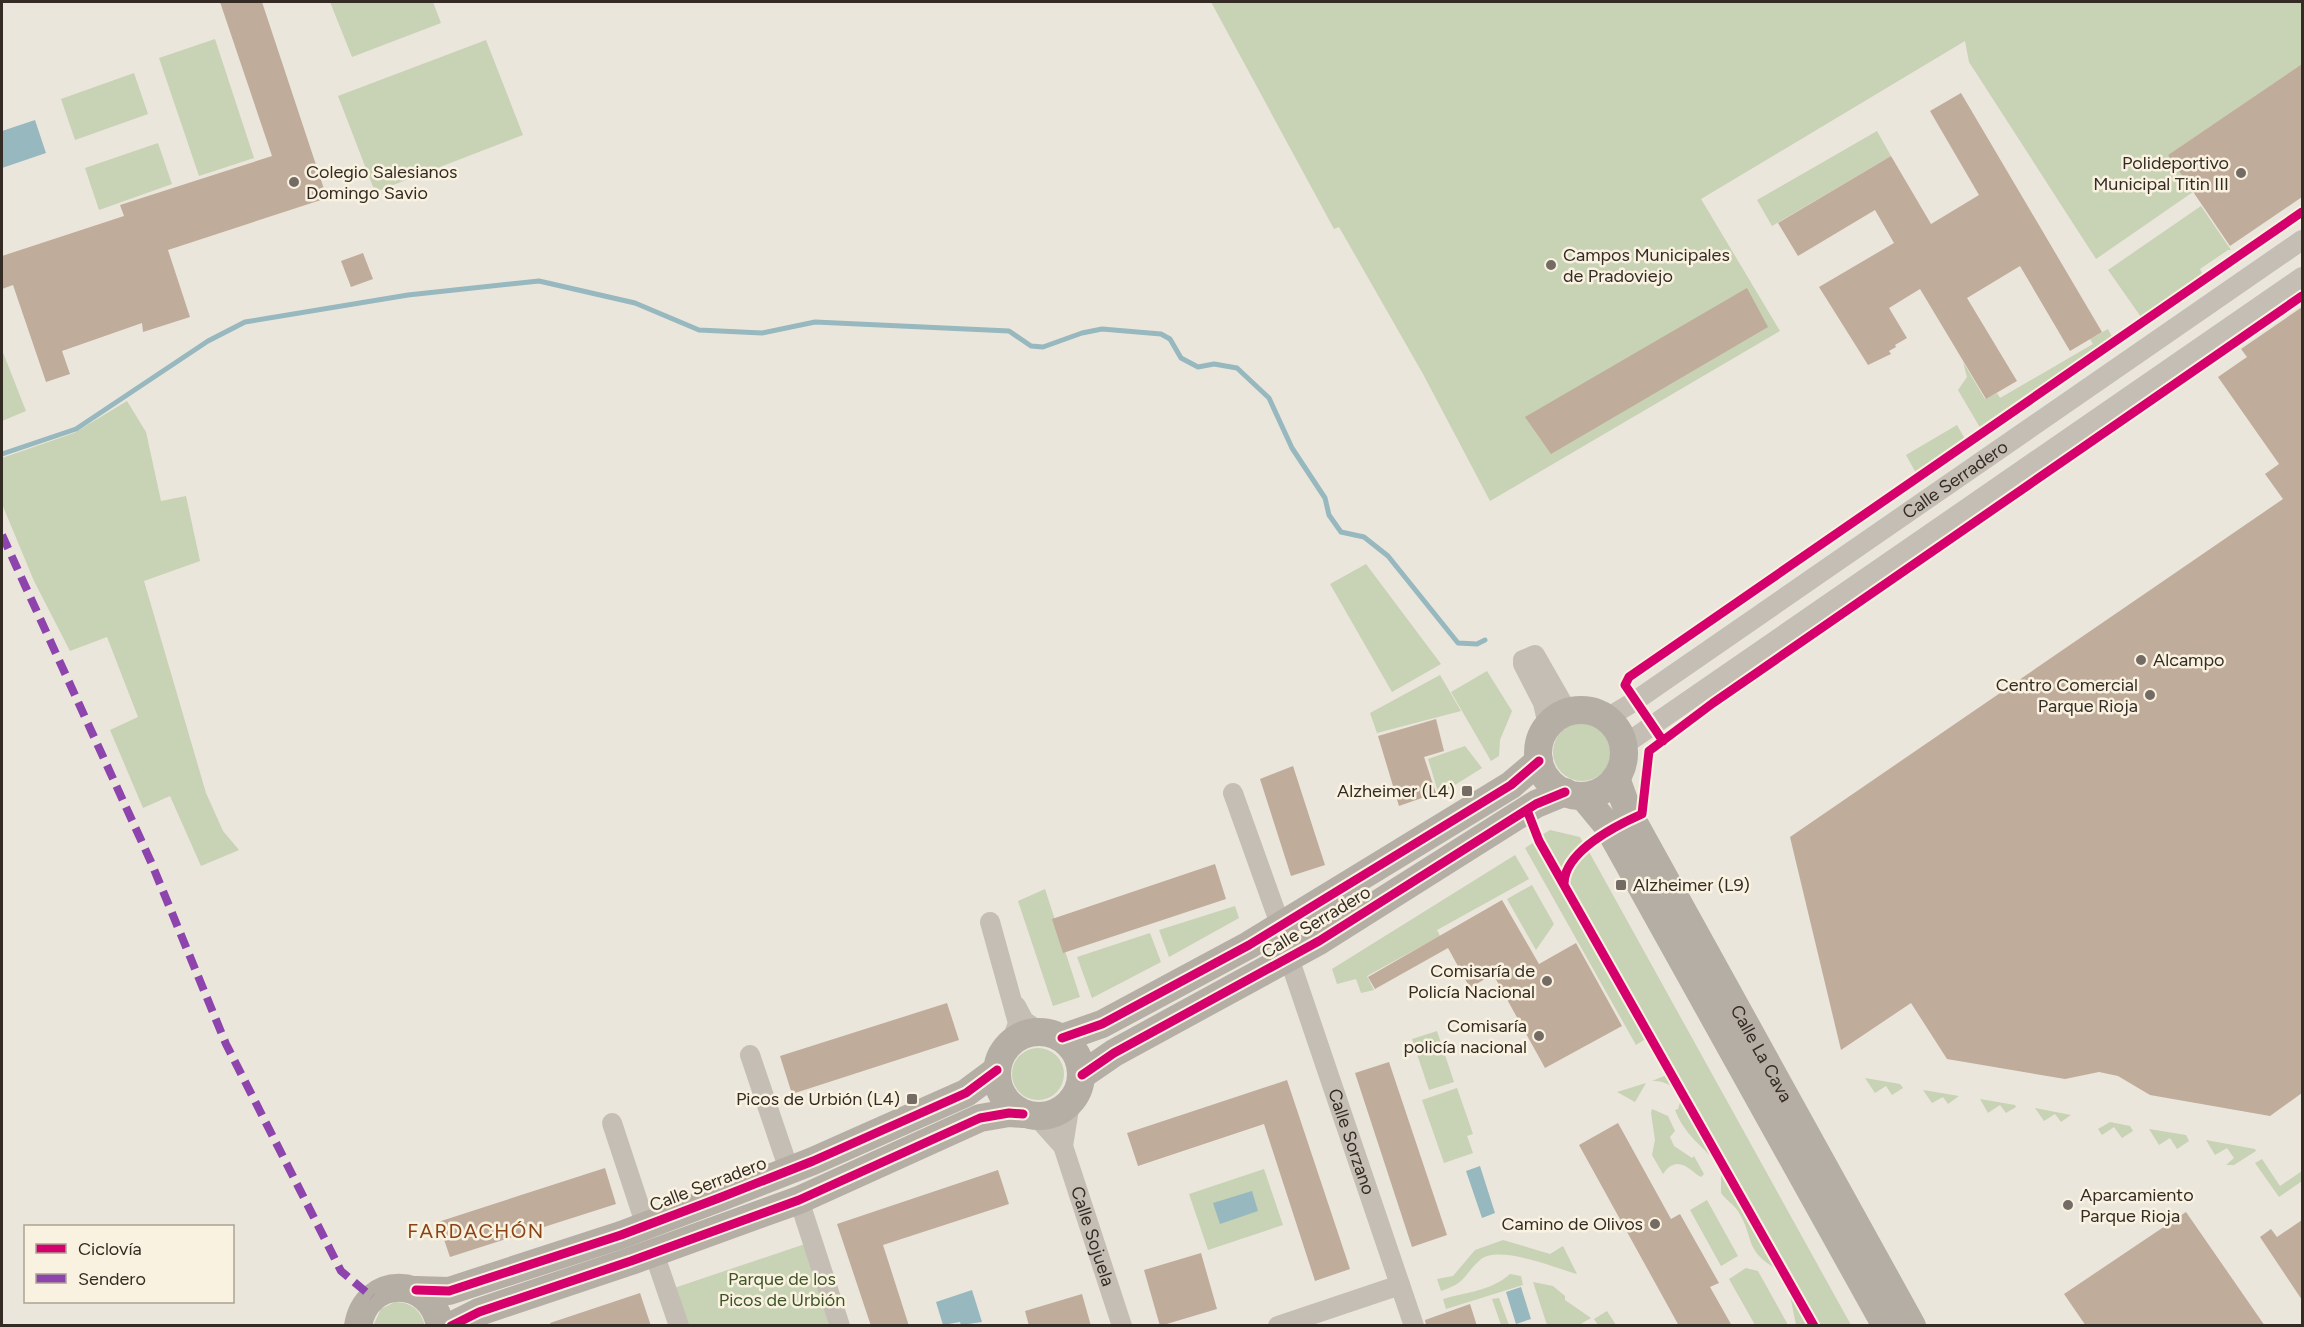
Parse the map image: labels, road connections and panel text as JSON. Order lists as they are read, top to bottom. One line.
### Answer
{"streets":{"main road":["Calle Serradero","Calle La Cava"],"street":["Calle Sorzano","Calle Sojuela"]},"crossings":[["Calle Serradero","Calle La Cava"],["Calle Serradero","Calle Sorzano"],["Calle Serradero","Calle Sojuela"]],"districts":["FARDACHÓN"],"parks":["Parque de los Picos de Urbión"],"places":{"other":["Polideportivo Municipal Titin III","Colegio Salesianos Domingo Savio","Campos Municipales de Pradoviejo","Alcampo","Centro Comercial Parque Rioja","Comisaría de Policía Nacional","Comisaría policía nacional","Aparcamiento Parque Rioja","Camino de Olivos"],"transit":["Alzheimer (L4)","Alzheimer (L9)","Picos de Urbión (L4)"]},"legend":["Ciclovía","Sendero"]}
